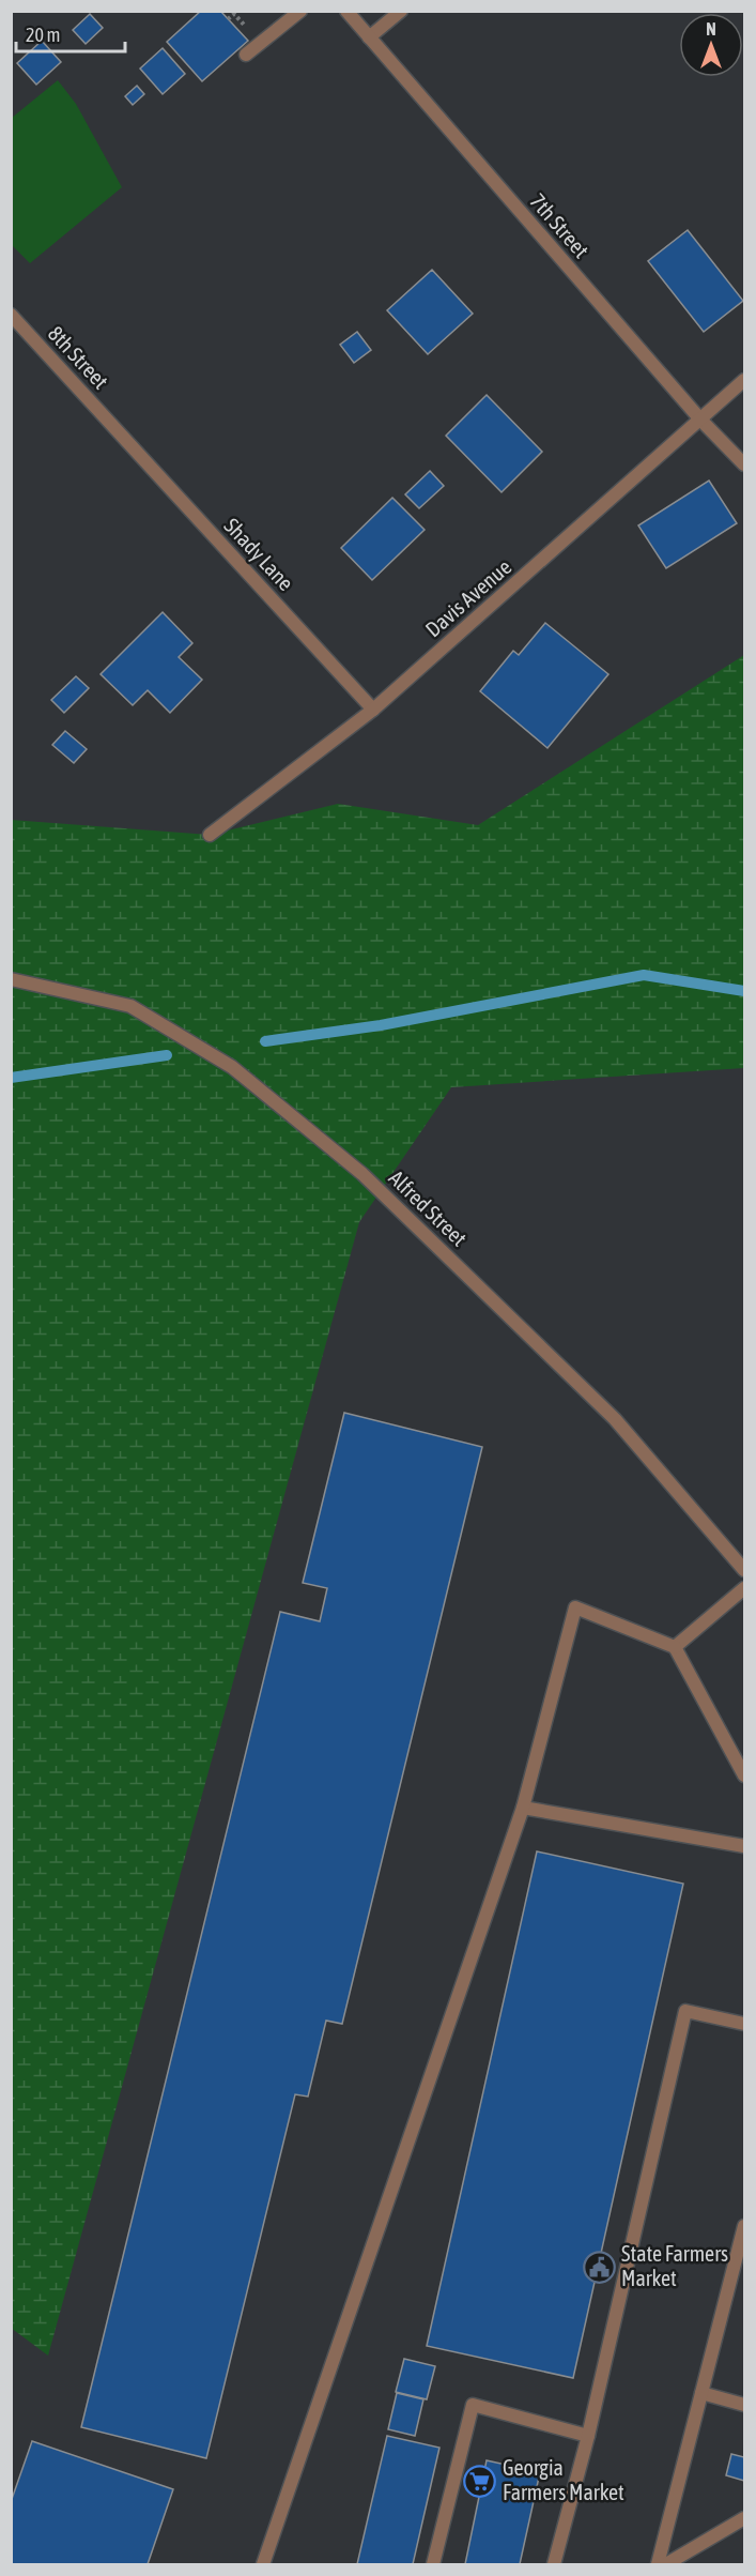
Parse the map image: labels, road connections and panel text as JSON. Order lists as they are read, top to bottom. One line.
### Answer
{"streets":{"street":["7th Street","8th Street","Shady Lane","Davis Avenue","Alfred Street"]},"crossings":[["7th Street","Davis Avenue"],["8th Street","Shady Lane"],["Shady Lane","Davis Avenue"]],"places":{"public building":["State Farmers Market"],"supermarket":["Georgia Farmers Market"]},"scale_bar":"20 m","north":"top"}
